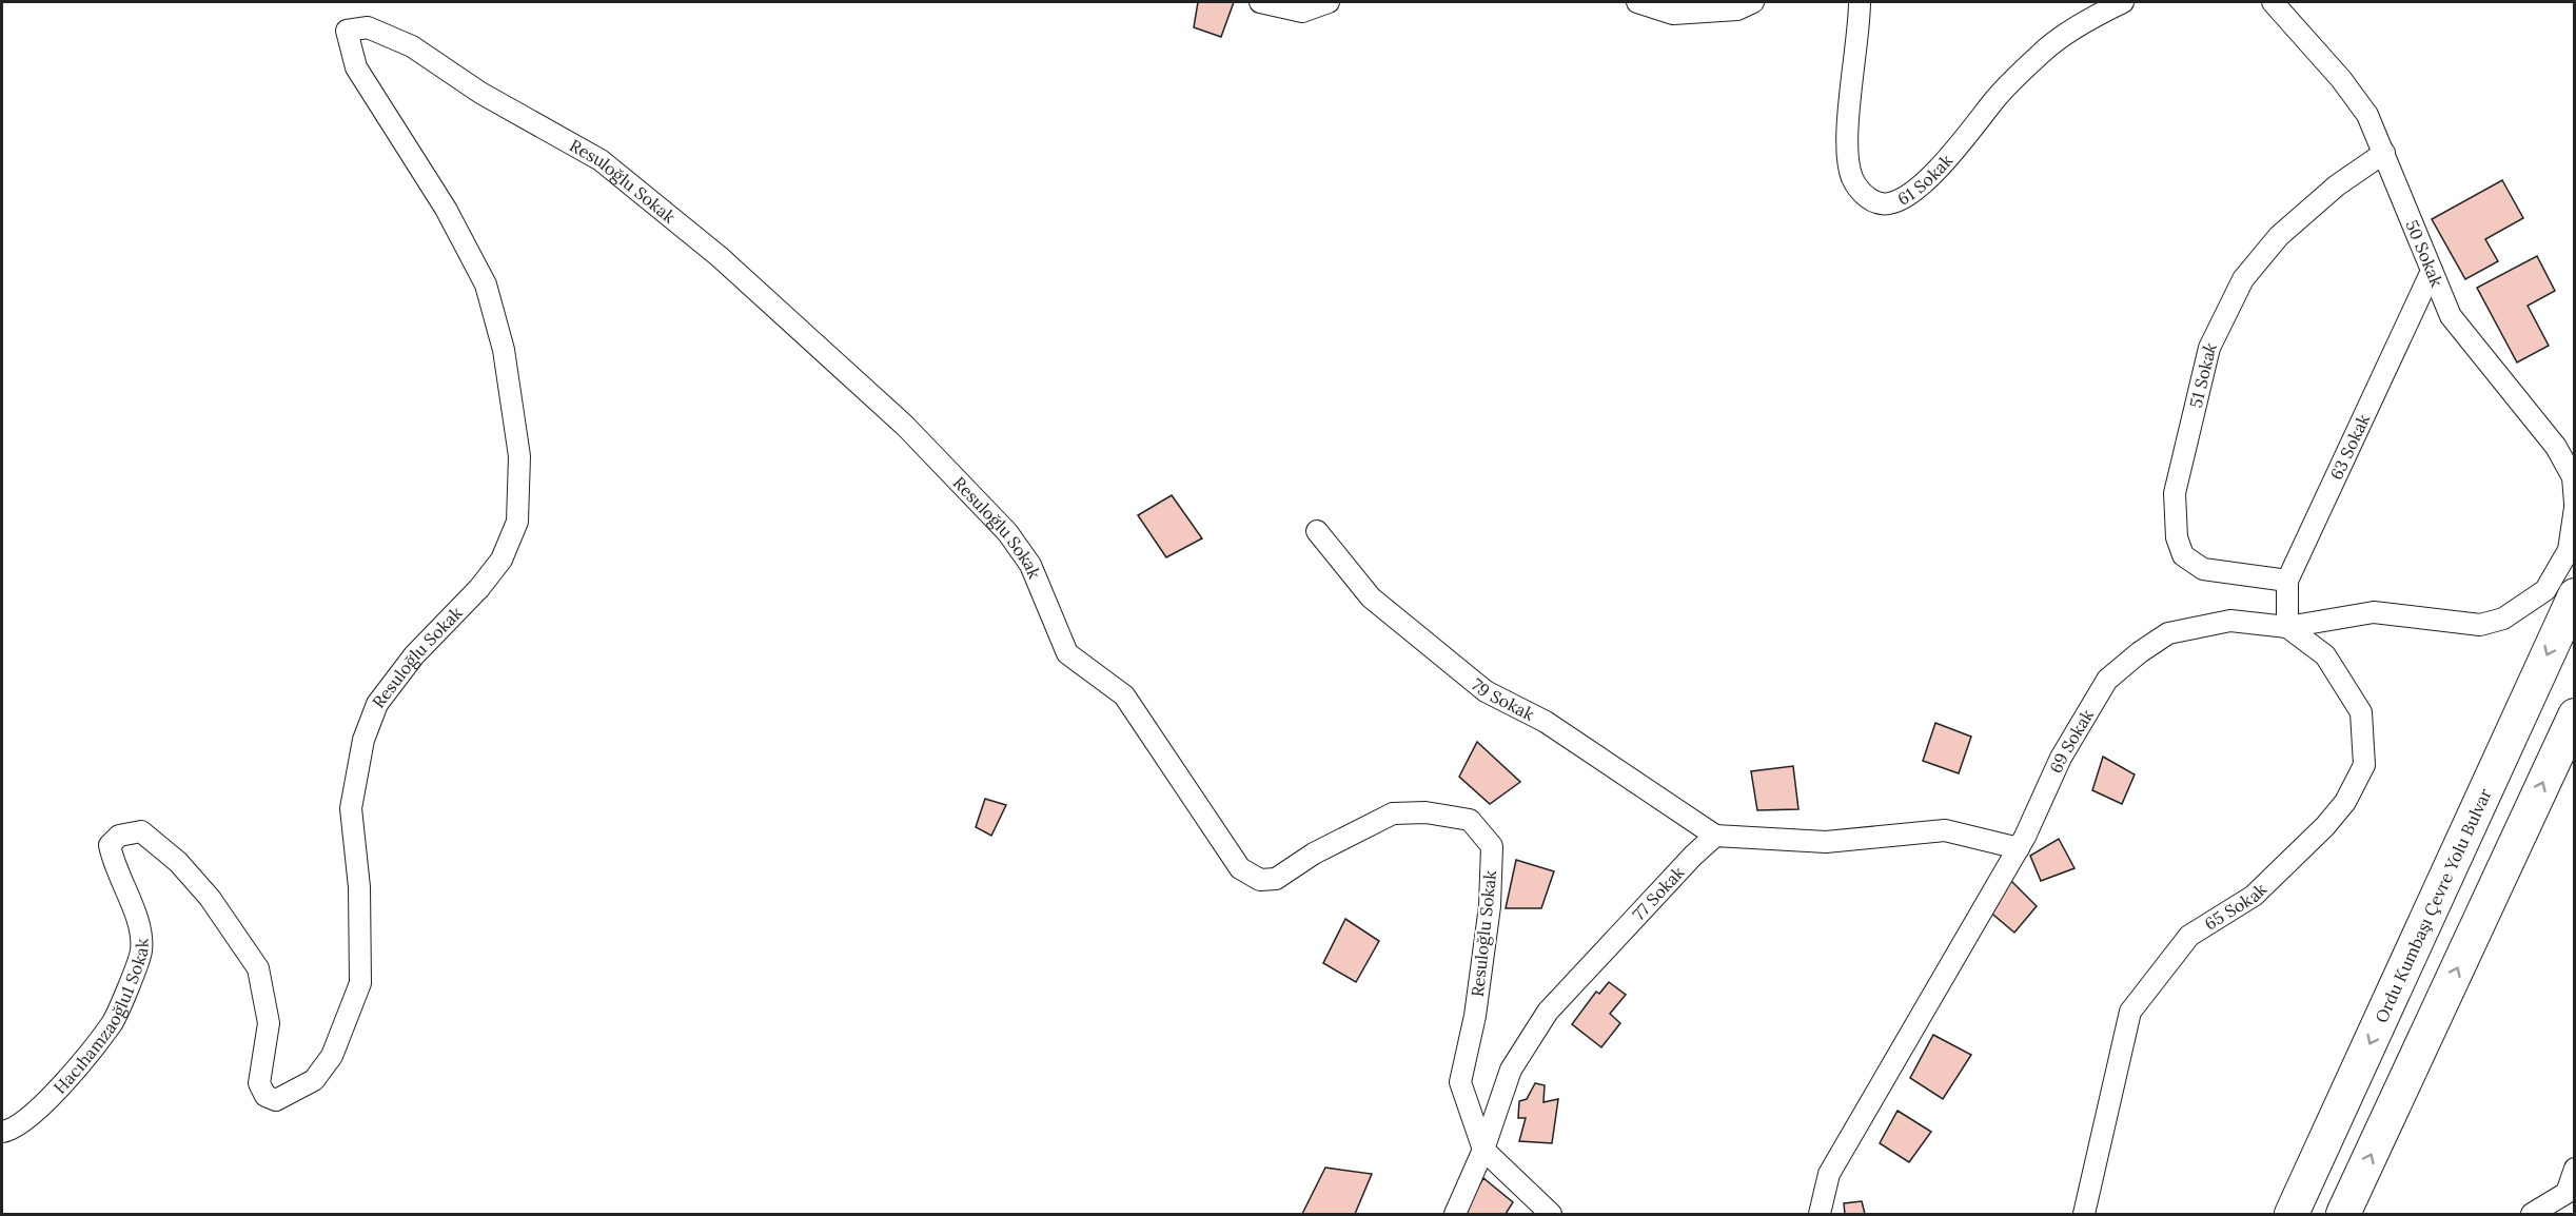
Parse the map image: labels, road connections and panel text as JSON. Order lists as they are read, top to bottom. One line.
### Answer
{"streets":{"highway":["Ordu Kumbaşı Çevre Yolu Bulvar"],"street":["61 Sokak","Resuloğlu Sokak","50 Sokak","51 Sokak","63 Sokak","79 Sokak","69 Sokak","77 Sokak","65 Sokak","Hacıhamzaoğlu1 Sokak"]},"crossings":[["Resuloğlu Sokak","77 Sokak"],["Resuloğlu Sokak","Hacıhamzaoğlu1 Sokak"],["50 Sokak","51 Sokak"],["50 Sokak","63 Sokak"],["51 Sokak","63 Sokak"],["63 Sokak","69 Sokak"],["63 Sokak","65 Sokak"],["79 Sokak","77 Sokak"],["69 Sokak","65 Sokak"],["69 Sokak","Ordu Kumbaşı Çevre Yolu Bulvar"]]}
